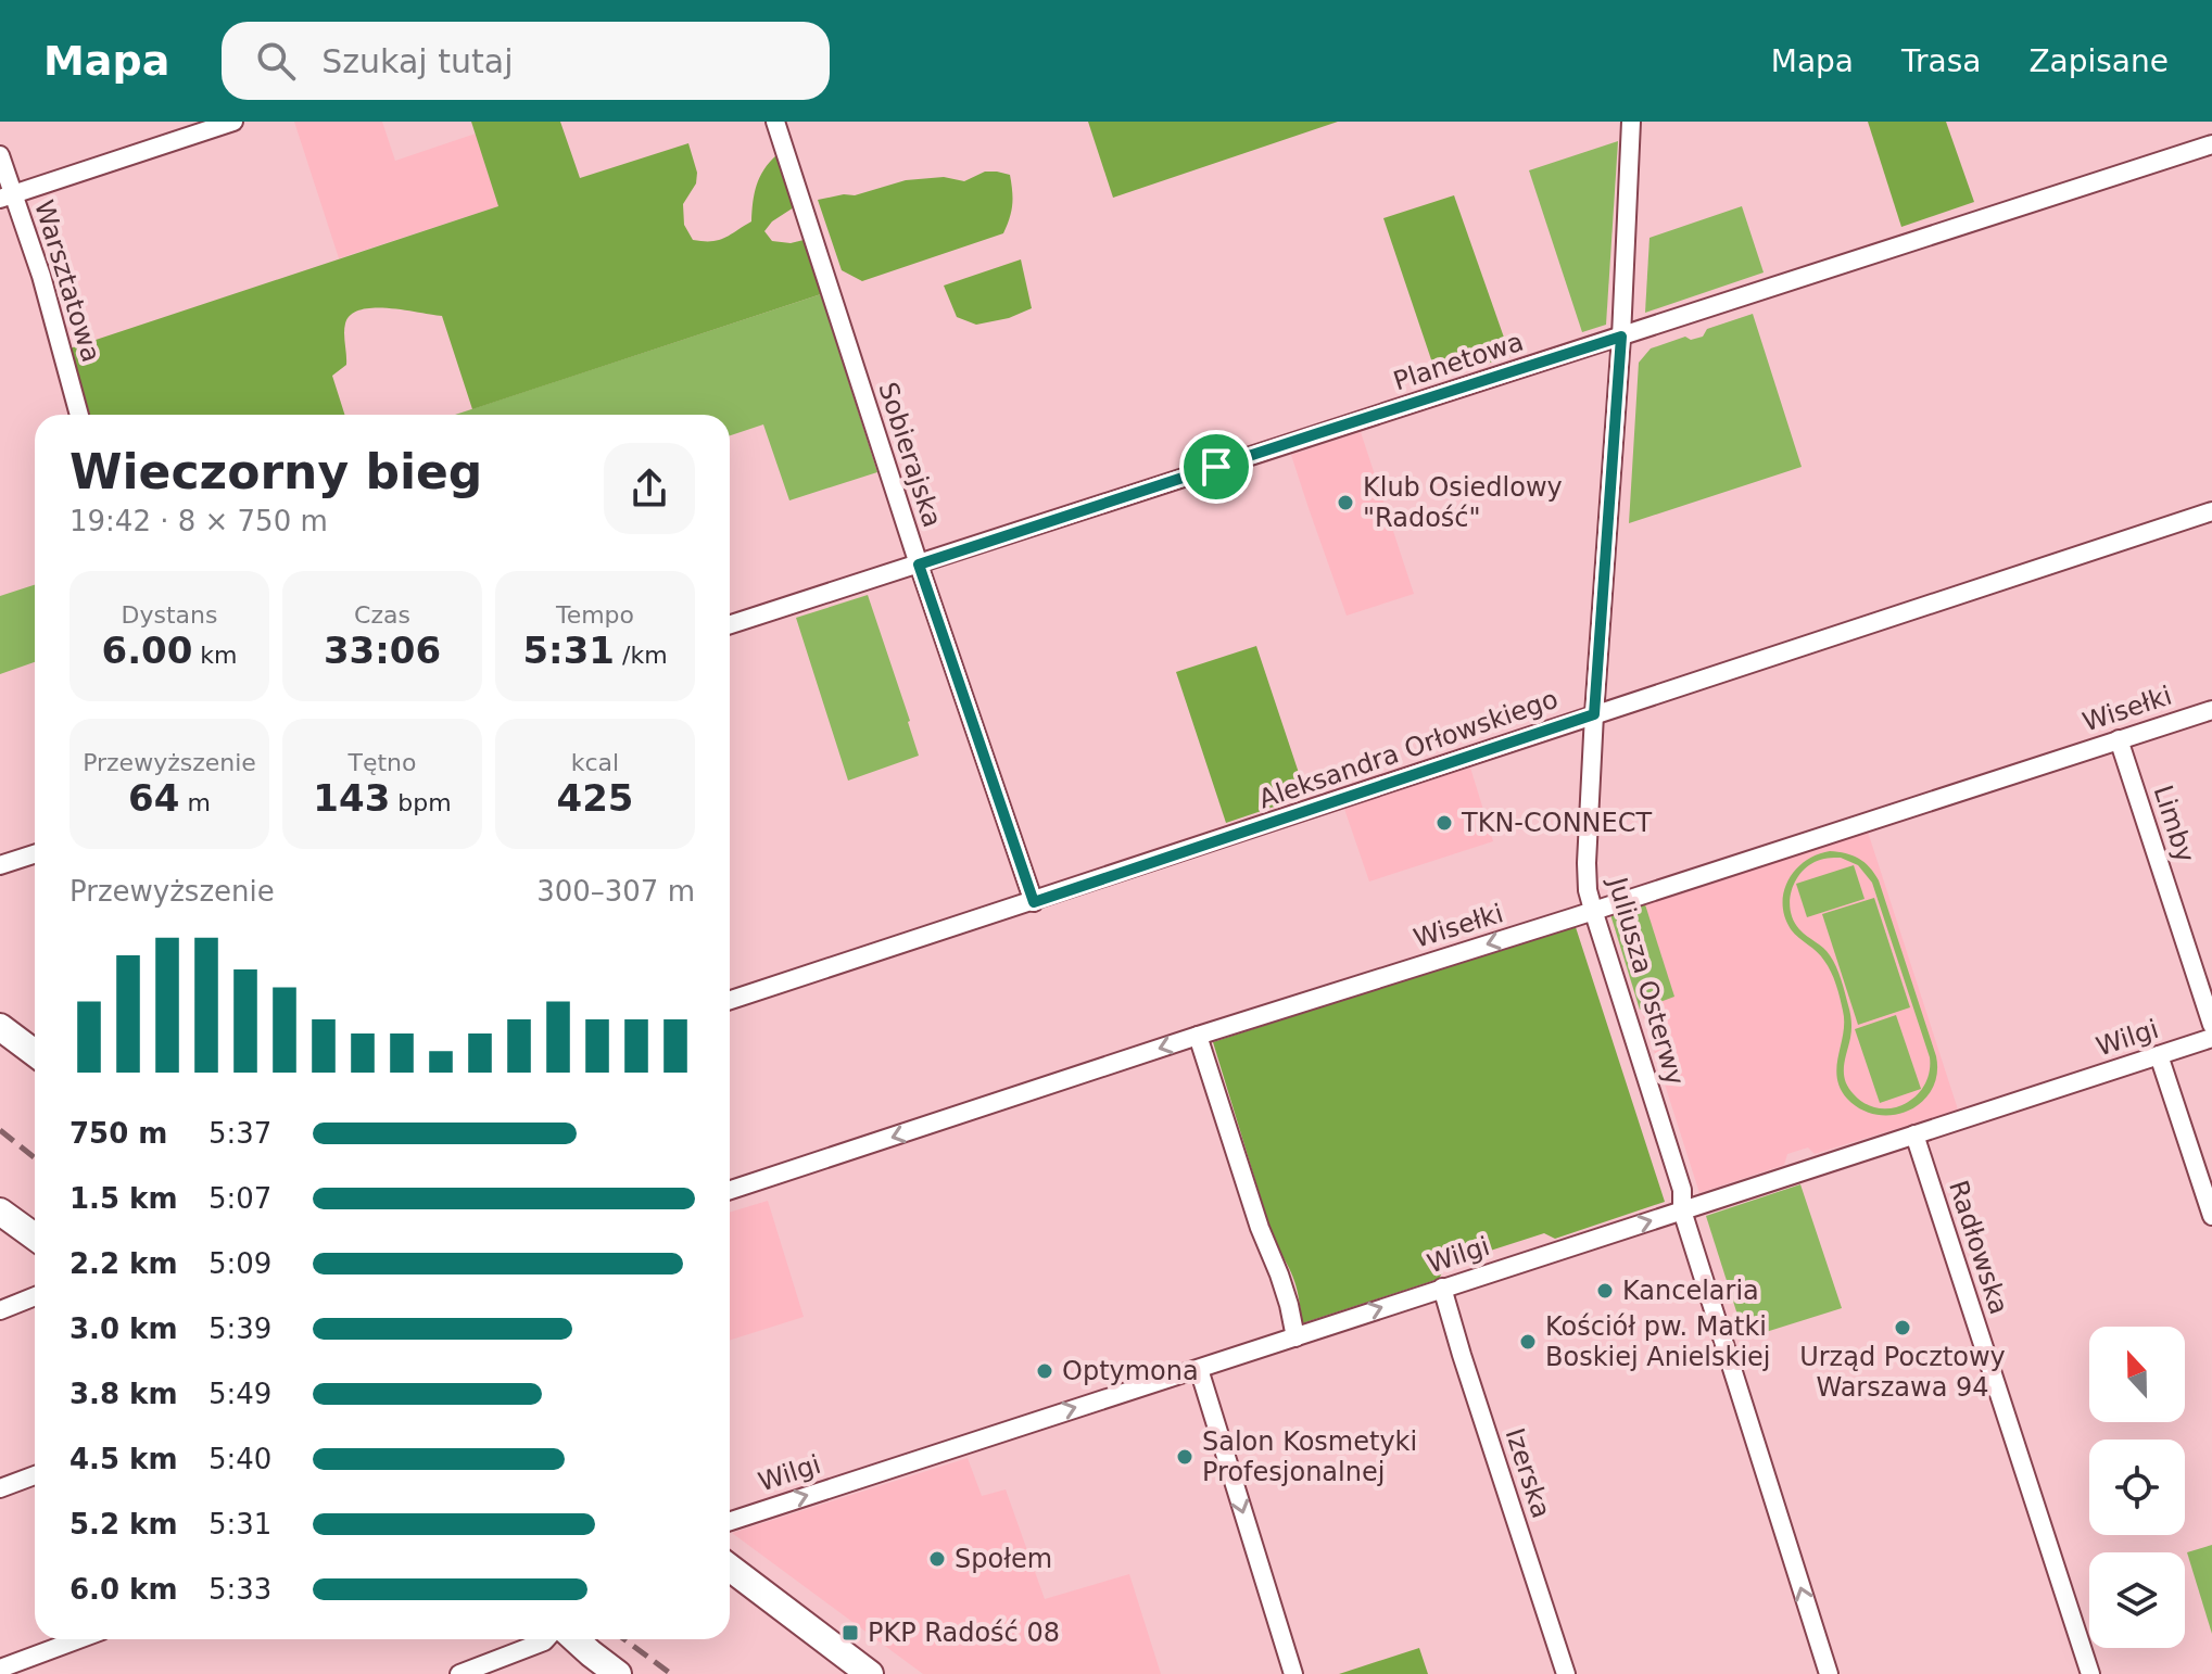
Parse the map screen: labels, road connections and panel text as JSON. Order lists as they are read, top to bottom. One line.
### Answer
{"streets":{"street":["Warsztatowa","Planetowa","Sobierajska","Wisełki","Aleksandra Orłowskiego","Limby","Juliusza Osterwy","Wilgi","Radłowska","Izerska"]},"crossings":[["Planetowa","Sobierajska"],["Planetowa","Juliusza Osterwy"],["Sobierajska","Aleksandra Orłowskiego"],["Wisełki","Limby"],["Wisełki","Juliusza Osterwy"],["Aleksandra Orłowskiego","Juliusza Osterwy"],["Juliusza Osterwy","Wilgi"],["Wilgi","Radłowska"],["Wilgi","Izerska"]],"one_way":["Wisełki","Wilgi"],"places":{"other":["Klub Osiedlowy \"Radość\"","TKN-CONNECT","Kancelaria","Urząd Pocztowy Warszawa 94","Kościół pw. Matki Boskiej Anielskiej","Optymona","Salon Kosmetyki Profesjonalnej","Społem"],"transit":["PKP Radość 08"]},"north":"top","page":{"header":"Mapa","search":"Szukaj tutaj","nav":["Mapa","Trasa","Zapisane"],"heading":["Wieczorny bieg","19:42 · 8 × 750 m"],"stats":[["Dystans","6.00 km"],["Czas","33:06"],["Tempo","5:31 /km"],["Przewyższenie","64 m"],["Tętno","143 bpm"],["kcal","425"]],"chart":["Przewyższenie","300–307 m"],"list":[{"name":"750 m","note":"5:37"},{"name":"1.5 km","note":"5:07"},{"name":"2.2 km","note":"5:09"},{"name":"3.0 km","note":"5:39"},{"name":"3.8 km","note":"5:49"},{"name":"4.5 km","note":"5:40"},{"name":"5.2 km","note":"5:31"},{"name":"6.0 km","note":"5:33"}]}}
